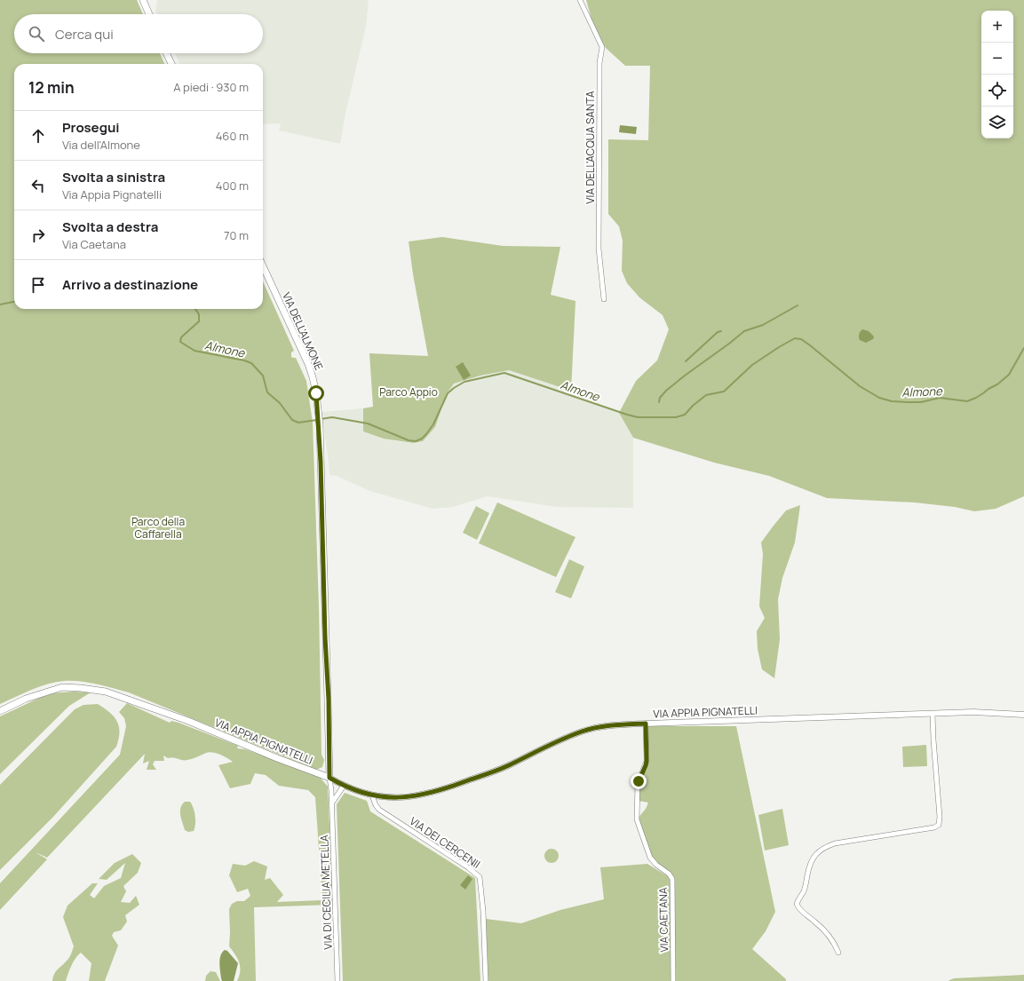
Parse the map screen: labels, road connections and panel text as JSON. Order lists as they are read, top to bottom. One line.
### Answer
{"streets":{"main road":["VIA DELL'ALMONE","VIA APPIA PIGNATELLI"],"street":["VIA DELL'ACQUA SANTA","VIA DEI CERCENII","VIA DI CECILIA METELLA","VIA CAETANA"]},"crossings":[["VIA DELL'ALMONE","VIA APPIA PIGNATELLI"],["VIA DELL'ALMONE","VIA DI CECILIA METELLA"],["VIA APPIA PIGNATELLI","VIA DEI CERCENII"],["VIA APPIA PIGNATELLI","VIA DI CECILIA METELLA"],["VIA APPIA PIGNATELLI","VIA CAETANA"]],"water":["Almone"],"parks":["Parco Appio","Parco della Caffarella"],"page":{"map_buttons":["+","−"],"search":"Cerca qui","heading":["12 min","A piedi · 930 m"],"list":[["Prosegui","Via dell'Almone","460 m"],["Svolta a sinistra","Via Appia Pignatelli","400 m"],["Svolta a destra","Via Caetana","70 m"],"Arrivo a destinazione"]}}
